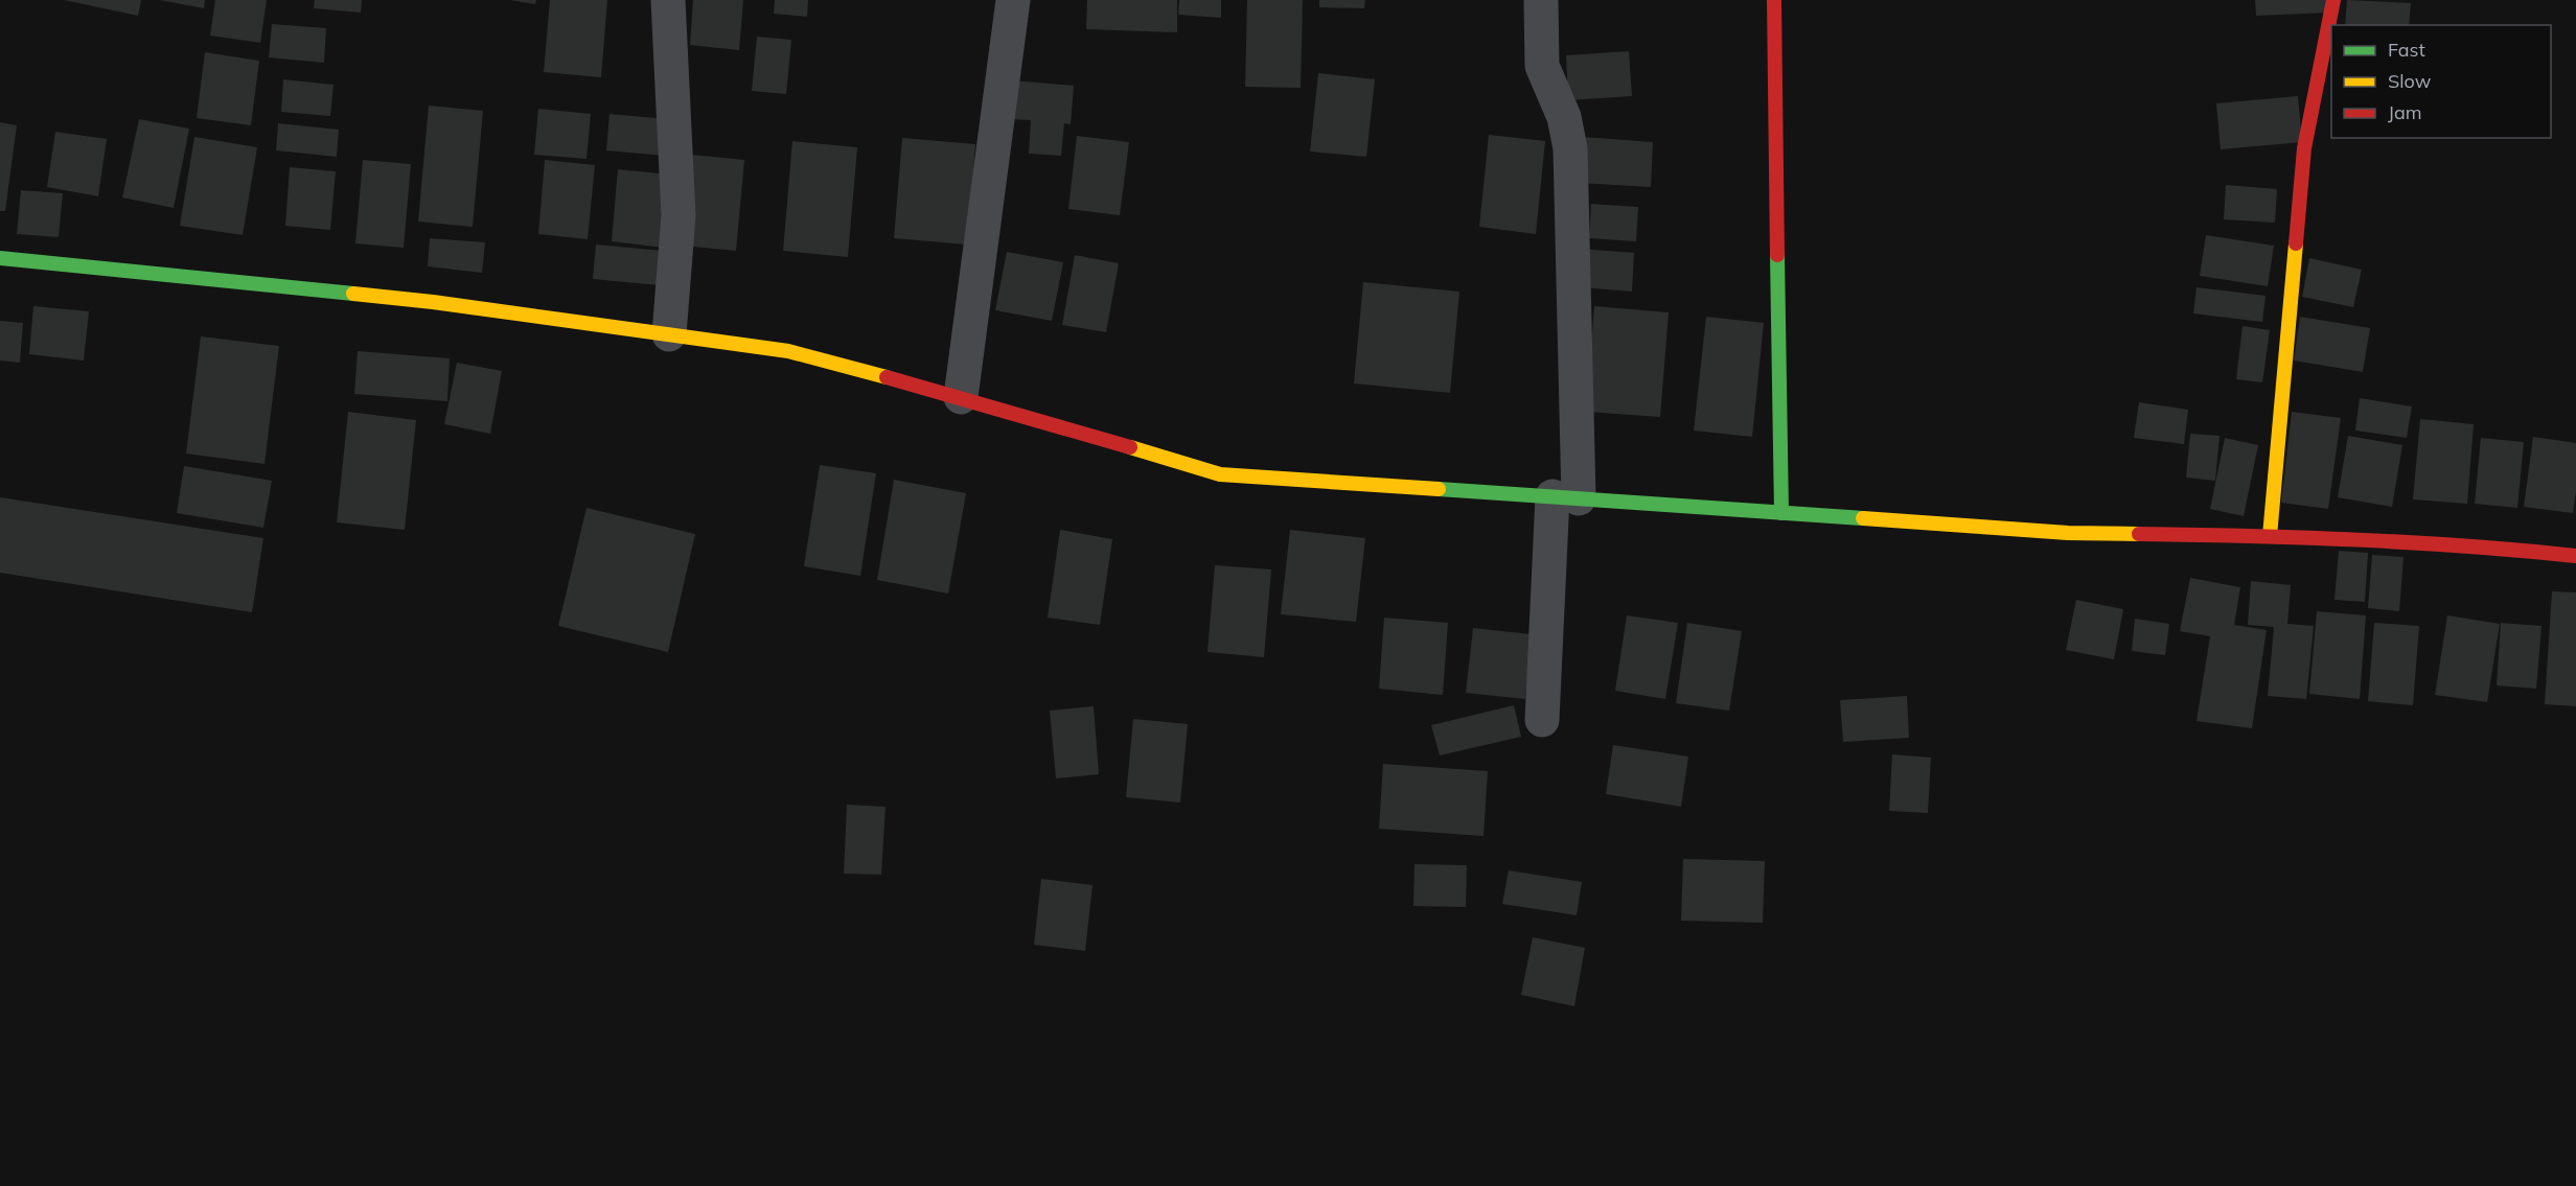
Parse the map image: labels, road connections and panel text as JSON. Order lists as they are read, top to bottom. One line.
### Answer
{"legend":["Fast","Slow","Jam"]}
